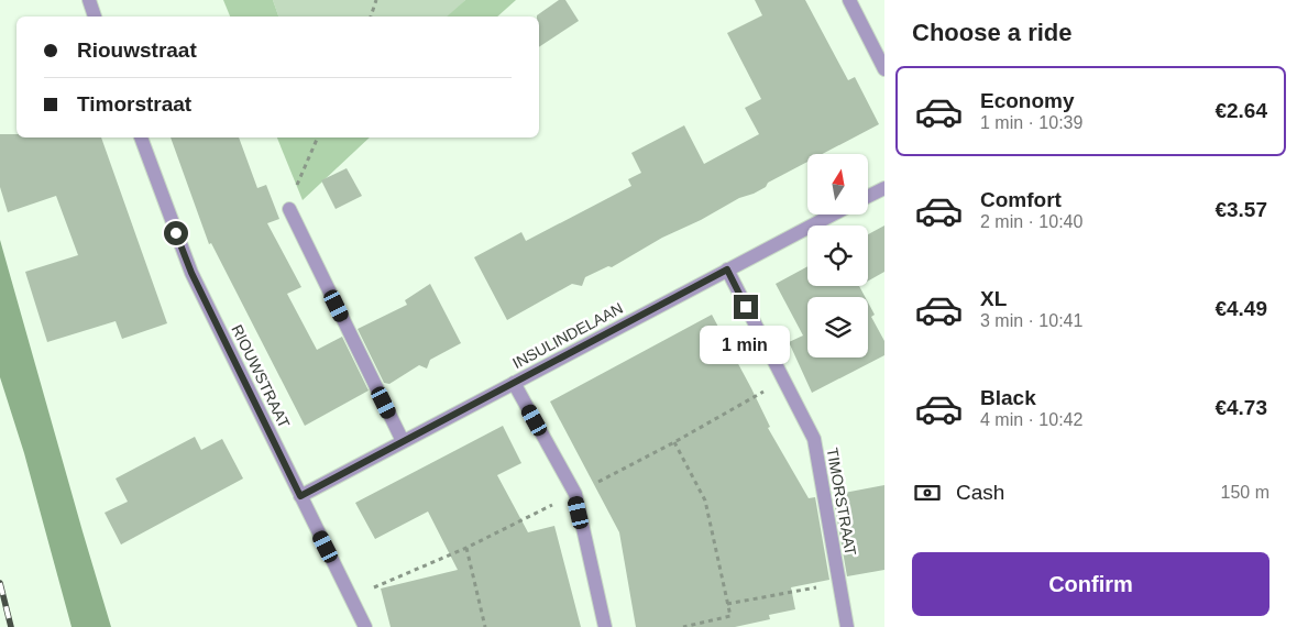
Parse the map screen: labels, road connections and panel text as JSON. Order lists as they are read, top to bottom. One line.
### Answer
{"streets":{"street":["INSULINDELAAN","RIOUWSTRAAT","TIMORSTRAAT"]},"crossings":[["INSULINDELAAN","RIOUWSTRAAT"],["INSULINDELAAN","TIMORSTRAAT"]],"north":"top","page":{"heading":"Choose a ride","banner":["Riouwstraat","Timorstraat"],"list":[{"name":"Economy","note":"1 min · 10:39","value":"€2.64"},{"name":"Comfort","note":"2 min · 10:40","value":"€3.57"},{"name":"XL","note":"3 min · 10:41","value":"€4.49"},{"name":"Black","note":"4 min · 10:42","value":"€4.73"}],"bubble":"1 min","pay":["Cash","150 m"],"buttons":"Confirm"}}
